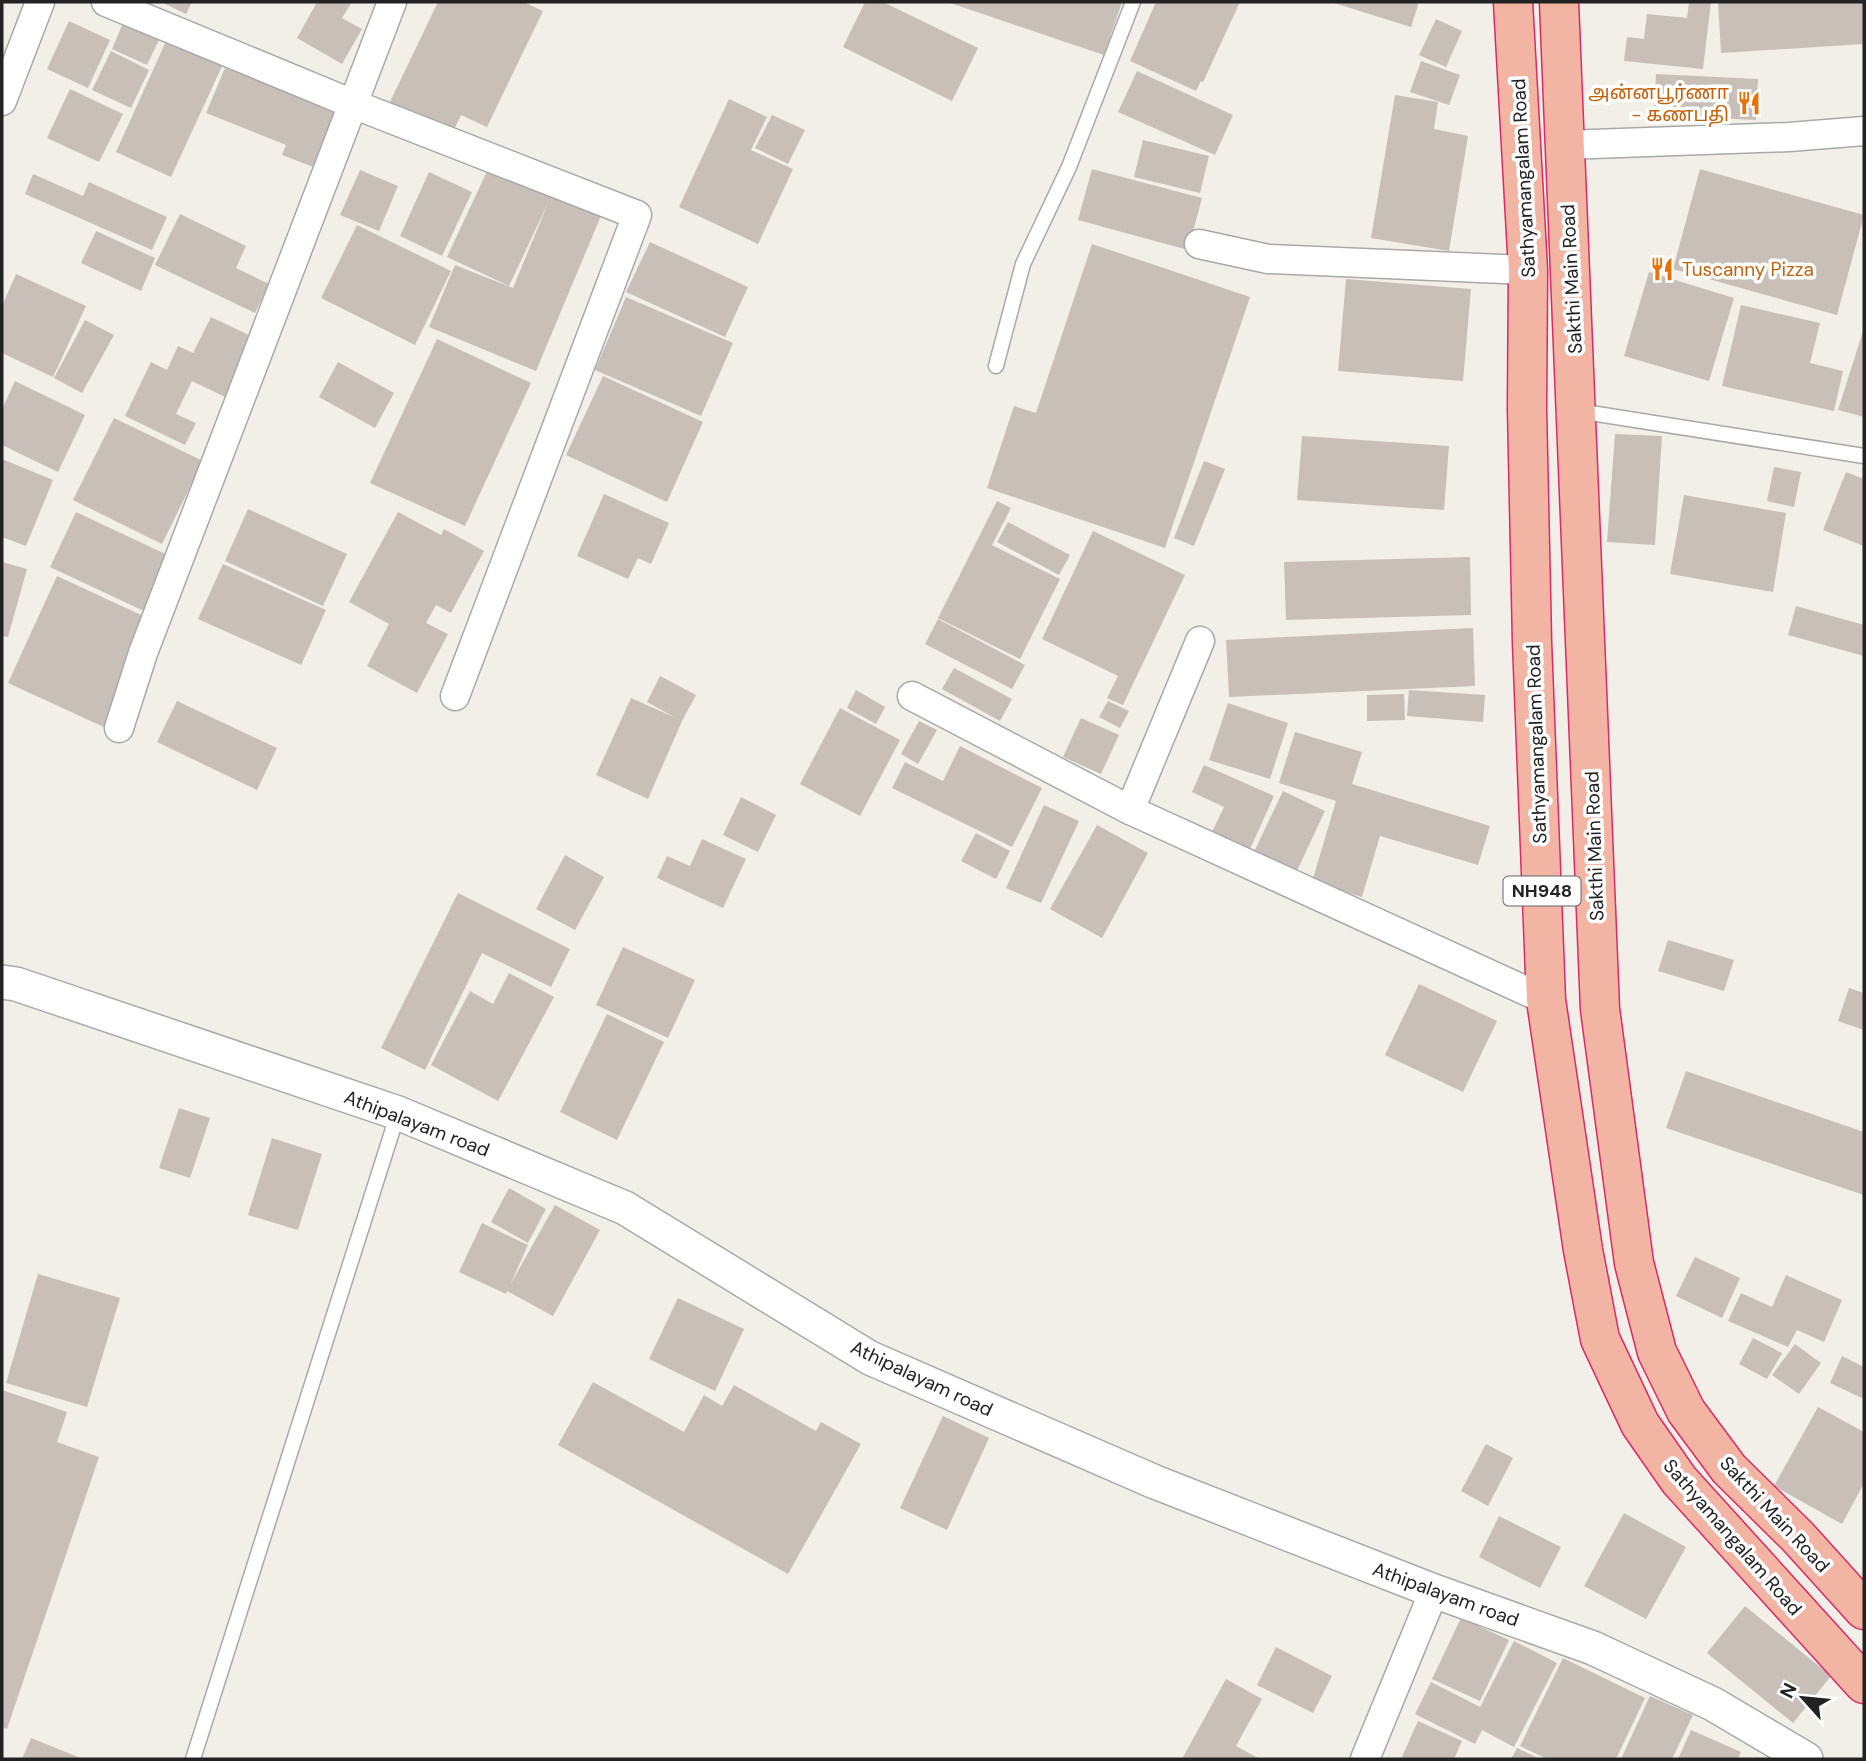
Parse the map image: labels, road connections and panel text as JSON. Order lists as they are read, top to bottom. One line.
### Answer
{"streets":{"highway":["Sathyamangalam Road","Sakthi Main Road","NH948"],"street":["Athipalayam road"]},"places":{"restaurant":["அன்னபூர்ணா - கணபதி","Tuscanny Pizza"]},"north":"top left"}
